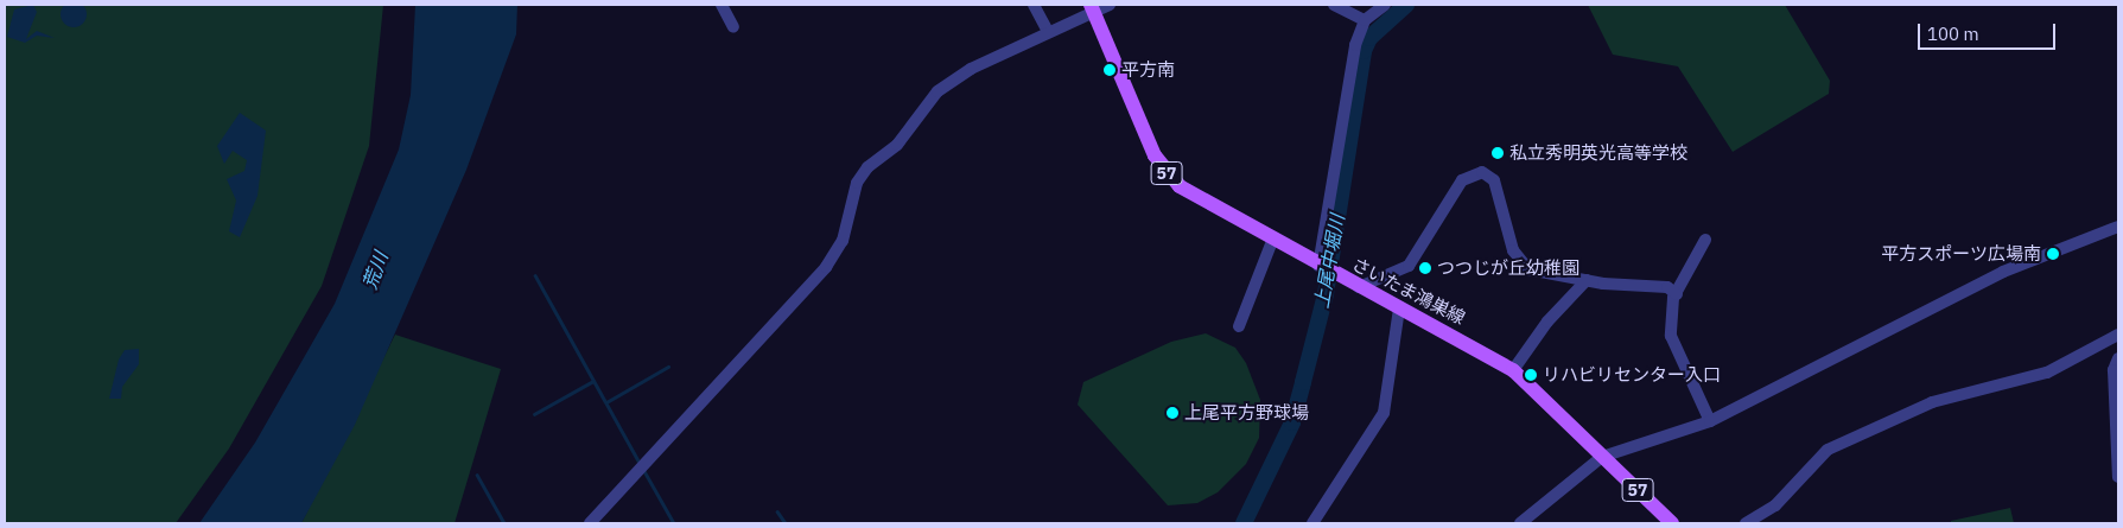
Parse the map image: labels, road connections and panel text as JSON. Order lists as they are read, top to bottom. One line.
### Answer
{"streets":{"main road":["57","さいたま鴻巣線"]},"water":["上尾中堀川","荒川"],"places":["平方南","私立秀明英光高等学校","平方スポーツ広場南","つつじが丘幼稚園","リハビリセンター入口","上尾平方野球場"],"scale_bar":"100 m"}
